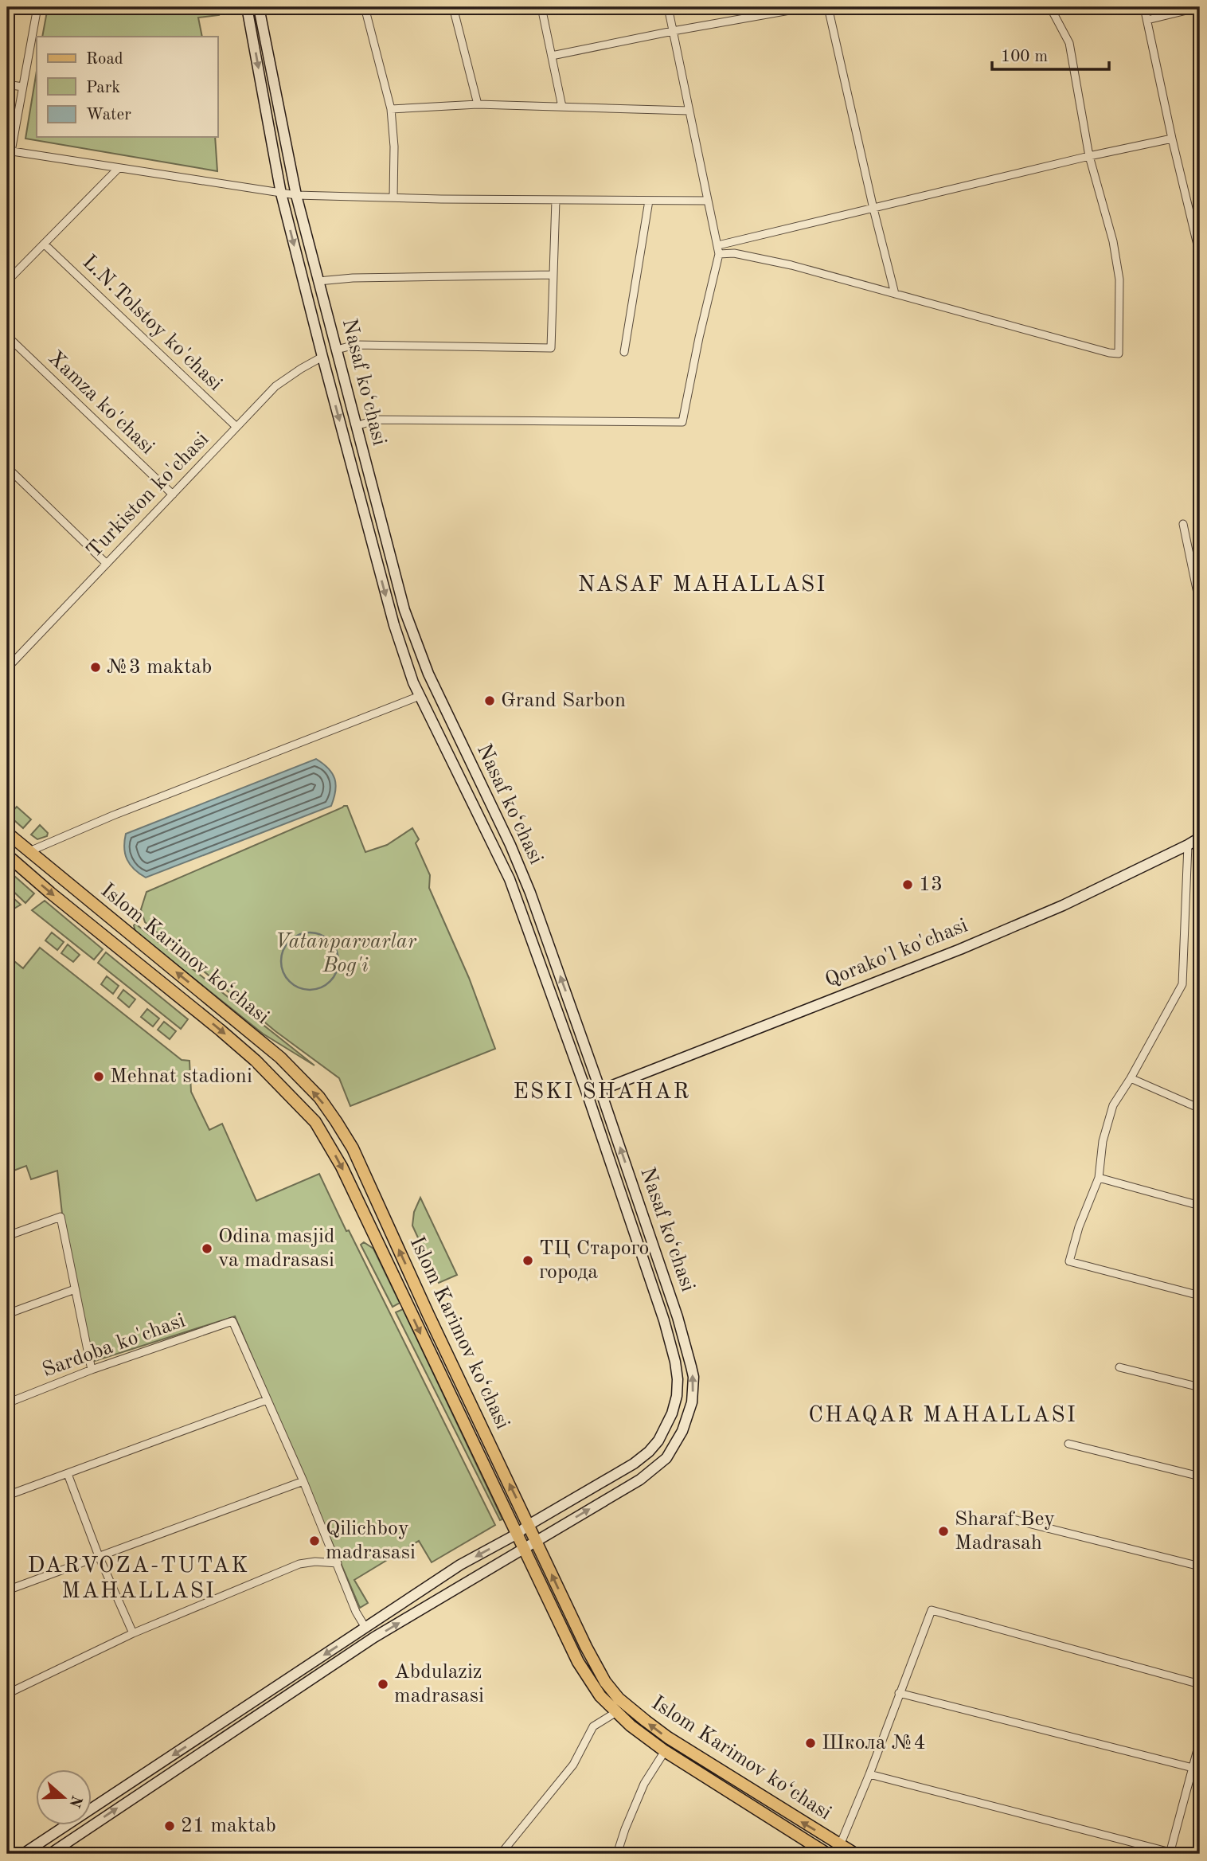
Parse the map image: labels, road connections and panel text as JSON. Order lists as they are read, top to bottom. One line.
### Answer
{"streets":{"main road":["Nasaf ko‘chasi","Qorako'l ko'chasi","Islom Karimov ko‘chasi"],"street":["L.N.Tolstoy ko'chasi","Xamza ko'chasi","Turkiston ko'chasi","Sardoba ko'chasi"]},"crossings":[["L.N.Tolstoy ko'chasi","Turkiston ko'chasi"],["Nasaf ko‘chasi","Turkiston ko'chasi"],["Nasaf ko‘chasi","Qorako'l ko'chasi"],["Nasaf ko‘chasi","Islom Karimov ko‘chasi"],["Xamza ko'chasi","Turkiston ko'chasi"]],"districts":["NASAF MAHALLASI","ESKI SHAHAR","CHAQAR MAHALLASI","DARVOZA-TUTAK MAHALLASI"],"parks":["Vatanparvarlar Bog'i"],"places":["№3 maktab","Grand Sarbon","13","Mehnat stadioni","Odina masjid va madrasasi","ТЦ Старого города","Sharaf Bey Madrasah","Qilichboy madrasasi","Abdulaziz madrasasi","Школа №4","21 maktab"],"legend":["Road","Park","Water"],"scale_bar":"100 m","north":"right"}
